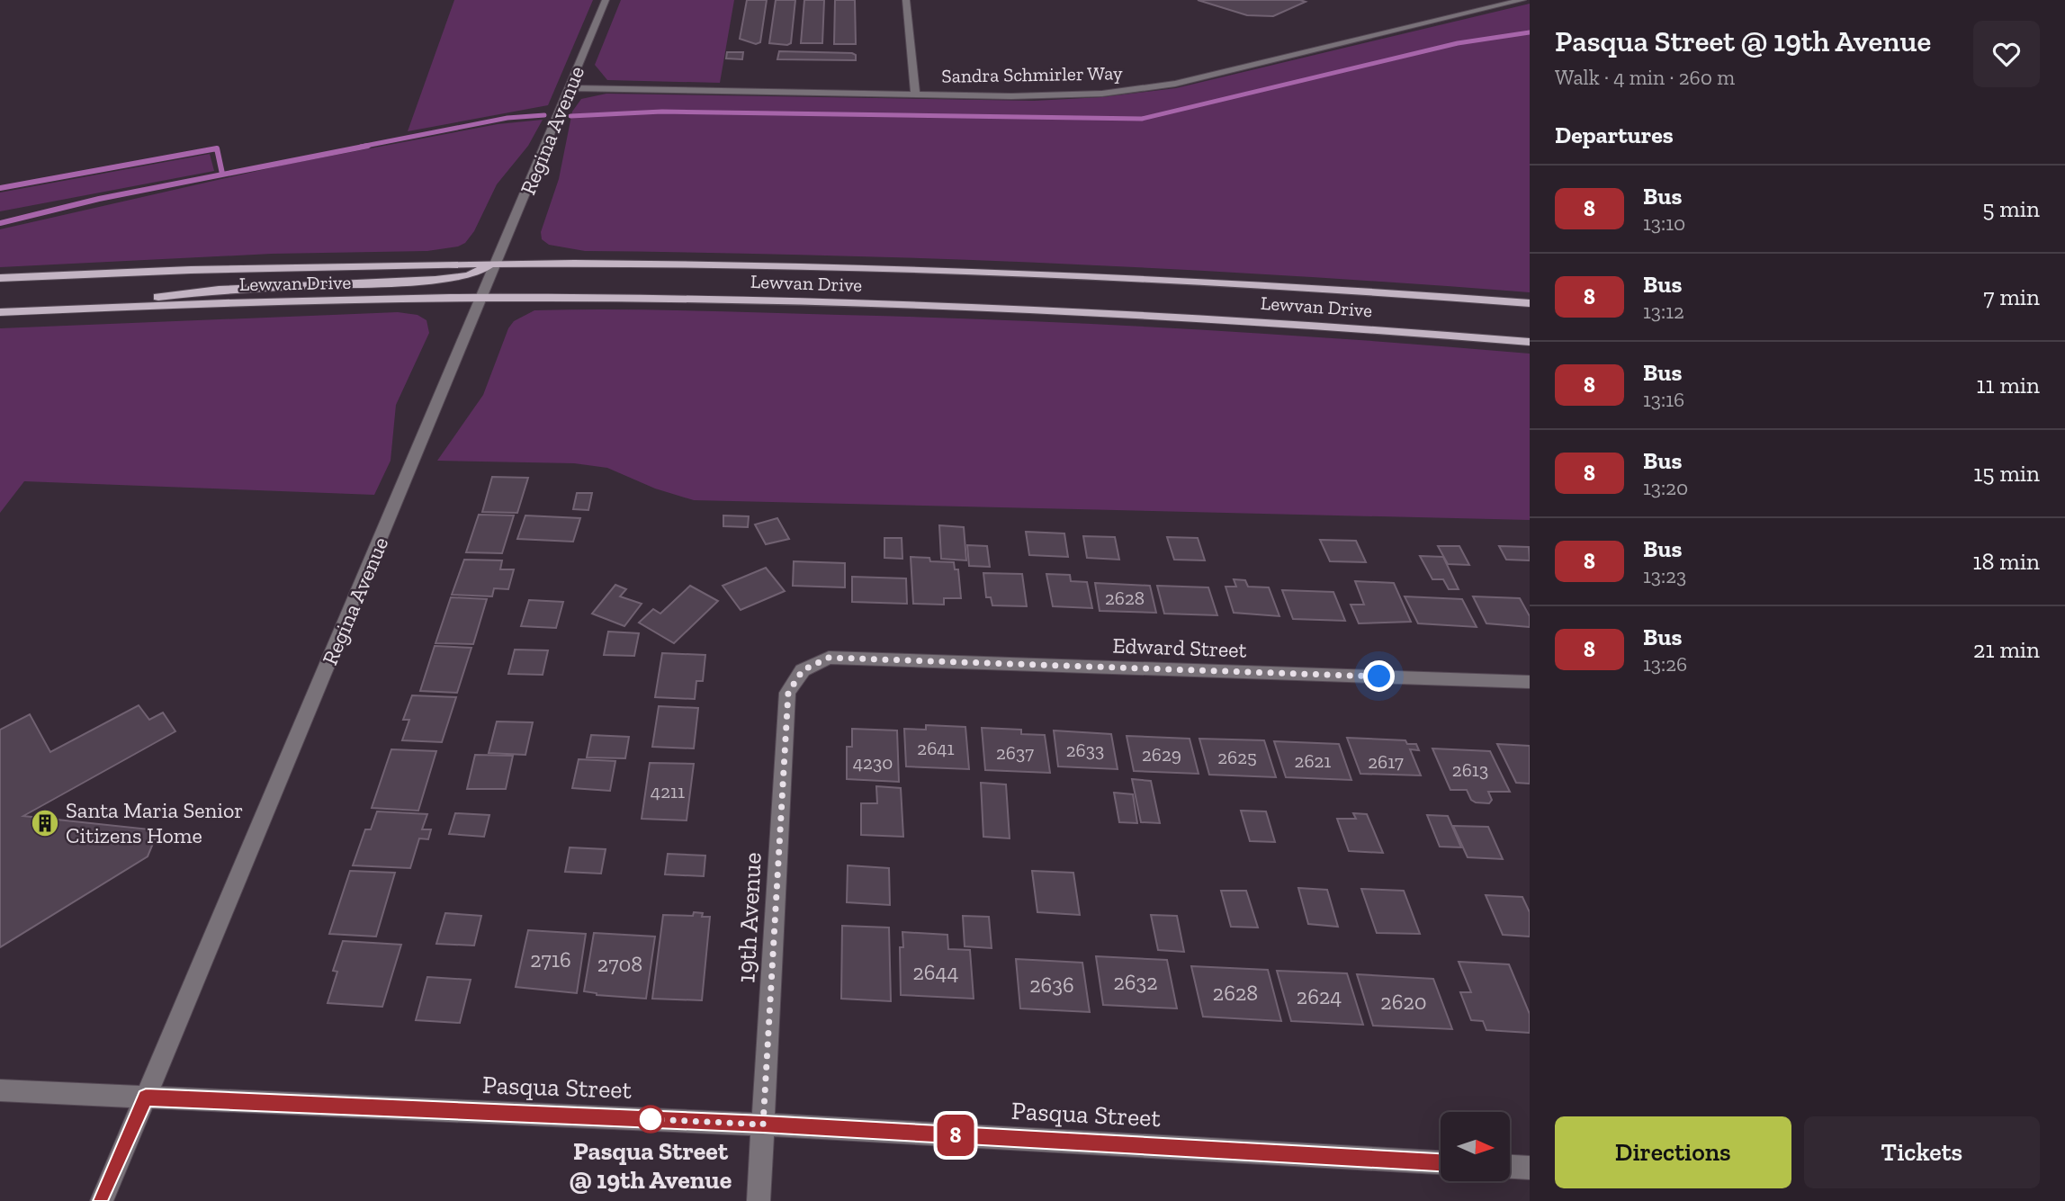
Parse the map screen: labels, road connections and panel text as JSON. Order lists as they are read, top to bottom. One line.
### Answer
{"streets":{"main road":["Lewvan Drive"],"street":["Sandra Schmirler Way","Regina Avenue","Edward Street","19th Avenue","Pasqua Street"]},"crossings":[["Sandra Schmirler Way","Regina Avenue"],["Regina Avenue","Lewvan Drive"],["Regina Avenue","Pasqua Street"],["Edward Street","19th Avenue"],["19th Avenue","Pasqua Street"]],"places":{"building":["Santa Maria Senior Citizens Home"],"other":["Pasqua Street @ 19th Avenue"]},"lines":["bus line 8"],"house_numbers":["2628","2641","2633","2637","2629","2625","2621","2617","4230","2613","4211","2716","2708","2644","2632","2636","2628","2624","2620"],"north":"right","page":{"on_map":"8","heading":[["Pasqua Street @ 19th Avenue","Walk · 4 min · 260 m"],"Departures"],"list":[{"mark":"8","name":"Bus","note":"13:10","value":"5 min"},{"mark":"8","name":"Bus","note":"13:12","value":"7 min"},{"mark":"8","name":"Bus","note":"13:16","value":"11 min"},{"mark":"8","name":"Bus","note":"13:20","value":"15 min"},{"mark":"8","name":"Bus","note":"13:23","value":"18 min"},{"mark":"8","name":"Bus","note":"13:26","value":"21 min"}],"buttons":["Directions","Tickets"]}}
